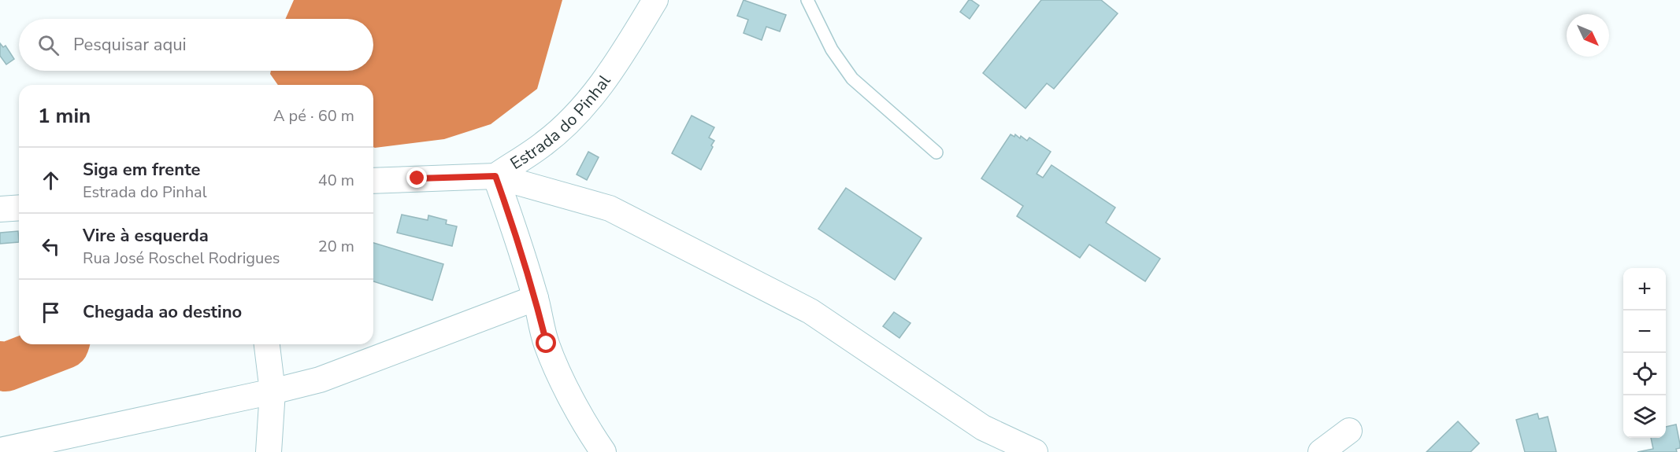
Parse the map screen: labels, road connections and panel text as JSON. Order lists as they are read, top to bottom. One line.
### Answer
{"streets":{"street":["Estrada do Pinhal"]},"north":"bottom right","page":{"search":"Pesquisar aqui","heading":["1 min","A pé · 60 m"],"list":[["Siga em frente","Estrada do Pinhal","40 m"],["Vire à esquerda","Rua José Roschel Rodrigues","20 m"],"Chegada ao destino"],"map_buttons":["+","−"]}}
